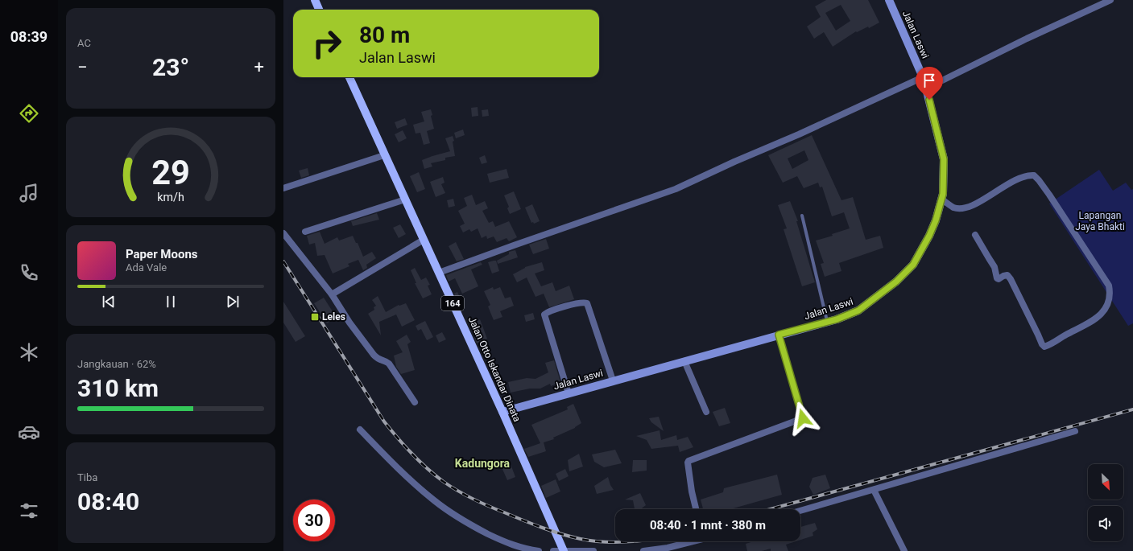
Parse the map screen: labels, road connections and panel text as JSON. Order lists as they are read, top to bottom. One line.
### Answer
{"streets":{"main road":["164","Jalan Otto Iskandar Dinata"],"street":["Jalan Laswi"]},"crossings":[["Jalan Laswi","Jalan Otto Iskandar Dinata"]],"districts":["Kadungora"],"parks":["Lapangan Jaya Bhakti"],"places":{"transit":["Leles"]},"north":"bottom right","page":{"tabs":"08:39","tile":["AC",["Jangkauan · 62%","310 km"],["Tiba","08:40"]],"turn":["80 m","Jalan Laswi"],"heat":["−","23°","+"],"song":["Paper Moons","Ada Vale"],"limit":"30","trip":"08:40 · 1 mnt · 380 m","gauge":["29","km/h"]}}
